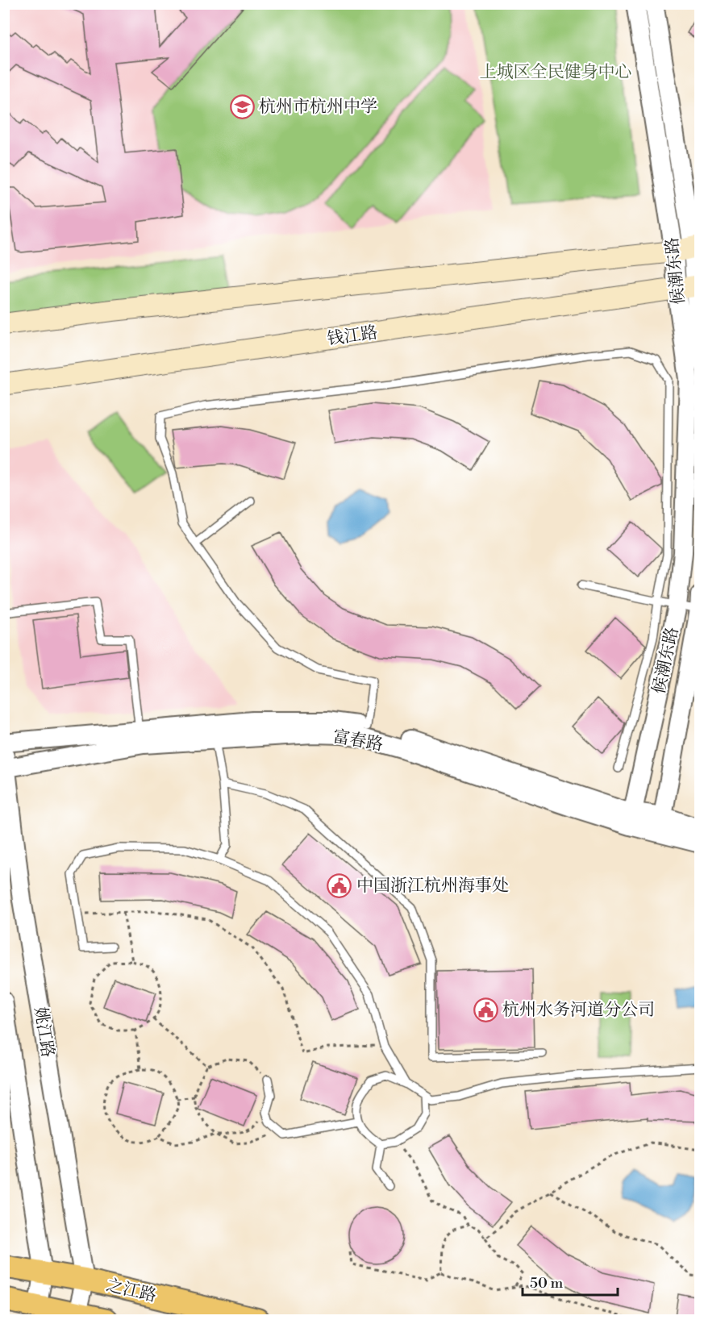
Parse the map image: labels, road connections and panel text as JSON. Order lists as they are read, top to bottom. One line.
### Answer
{"streets":{"main road":["钱江路","之江路"],"street":["候潮东路","富春路","姚江路"]},"crossings":[["候潮东路","钱江路"],["候潮东路","富春路"],["富春路","姚江路"],["姚江路","之江路"]],"parks":["上城区全民健身中心"],"places":{"school or university":["杭州市杭州中学"],"public building":["中国浙江杭州海事处","杭州水务河道分公司"]},"scale_bar":"50 m"}
